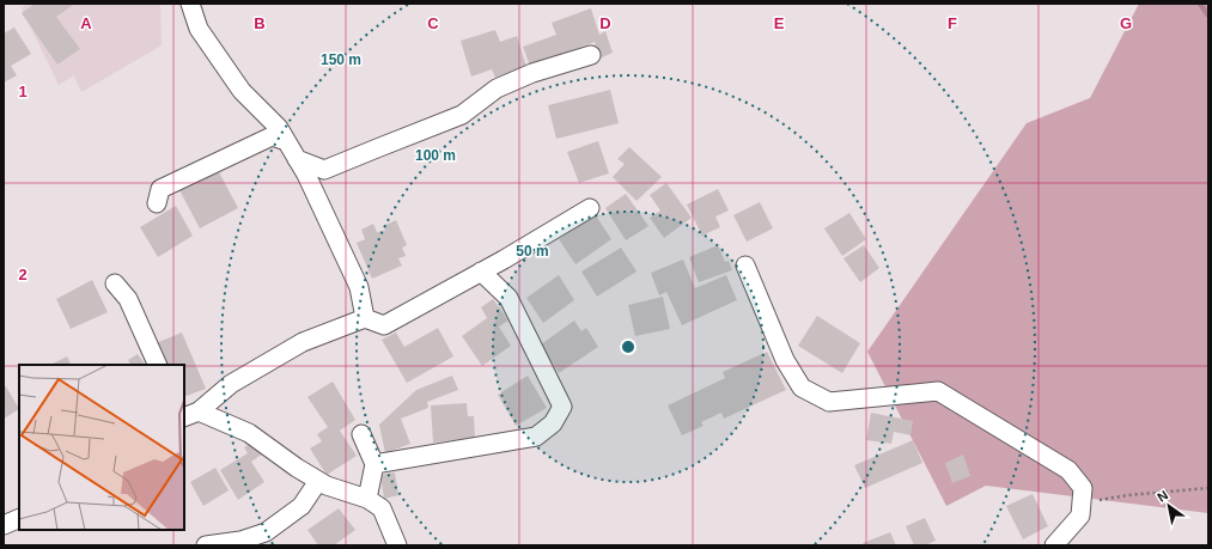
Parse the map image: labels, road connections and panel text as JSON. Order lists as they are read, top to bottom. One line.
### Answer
{"north":"top left","grid":{"columns":["A","B","C","D","E","F","G"],"rows":["1","2"]},"rings":["150 m","100 m","50 m"]}
